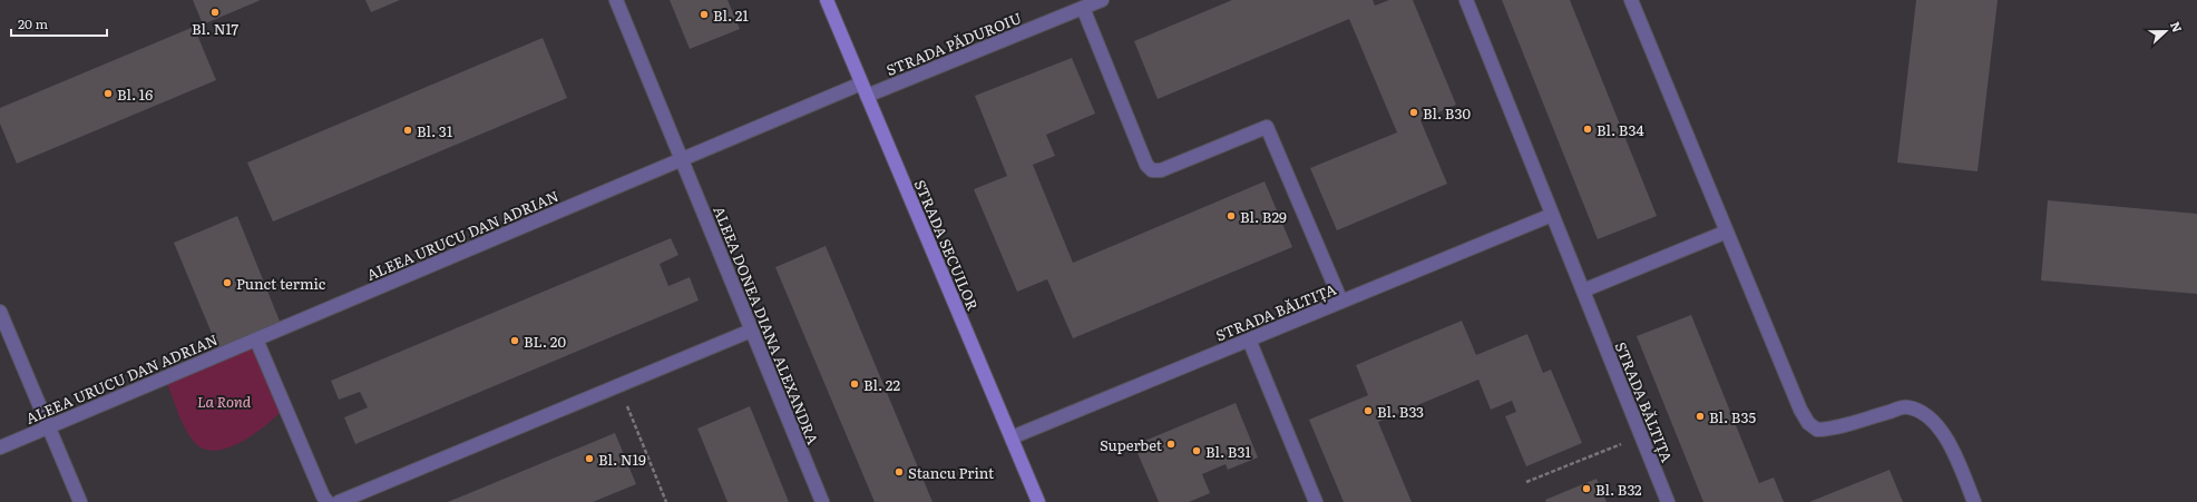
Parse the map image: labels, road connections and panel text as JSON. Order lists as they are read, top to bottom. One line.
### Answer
{"streets":{"street":["STRADA PĂDUROIU","ALEEA URUCU DAN ADRIAN","STRADA SECUILOR","STRADA BĂLTIȚA","ALEEA DONEA DIANA ALEXANDRA"]},"crossings":[["STRADA PĂDUROIU","ALEEA URUCU DAN ADRIAN"],["STRADA PĂDUROIU","STRADA SECUILOR"],["ALEEA URUCU DAN ADRIAN","STRADA SECUILOR"],["ALEEA URUCU DAN ADRIAN","ALEEA DONEA DIANA ALEXANDRA"],["STRADA SECUILOR","STRADA BĂLTIȚA"]],"parks":["La Rond"],"places":["Bl. N17","Bl. 21","Bl. 16","Bl. B30","Bl. B34","Bl. 31","Bl. B29","Punct termic","BL. 20","Bl. 22","Bl. B33","Bl. B35","Superbet","Bl. B31","Bl. N19","Stancu Print","Bl. B32"],"scale_bar":"20 m","north":"right"}
